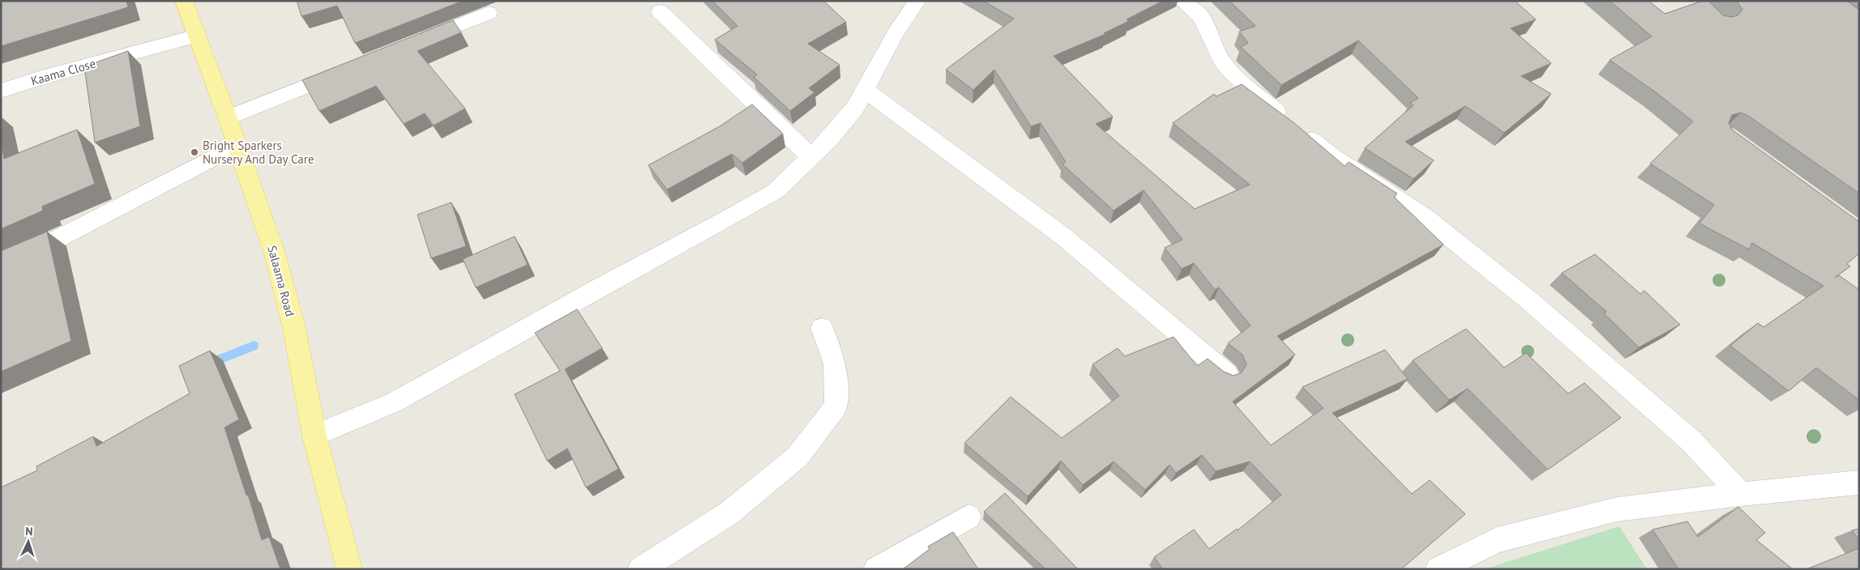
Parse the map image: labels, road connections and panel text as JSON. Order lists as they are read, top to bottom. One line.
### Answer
{"streets":{"main road":["Salaama Road"],"street":["Kaama Close"]},"crossings":[["Kaama Close","Salaama Road"]],"places":["Bright Sparkers Nursery And Day Care"],"north":"top"}
